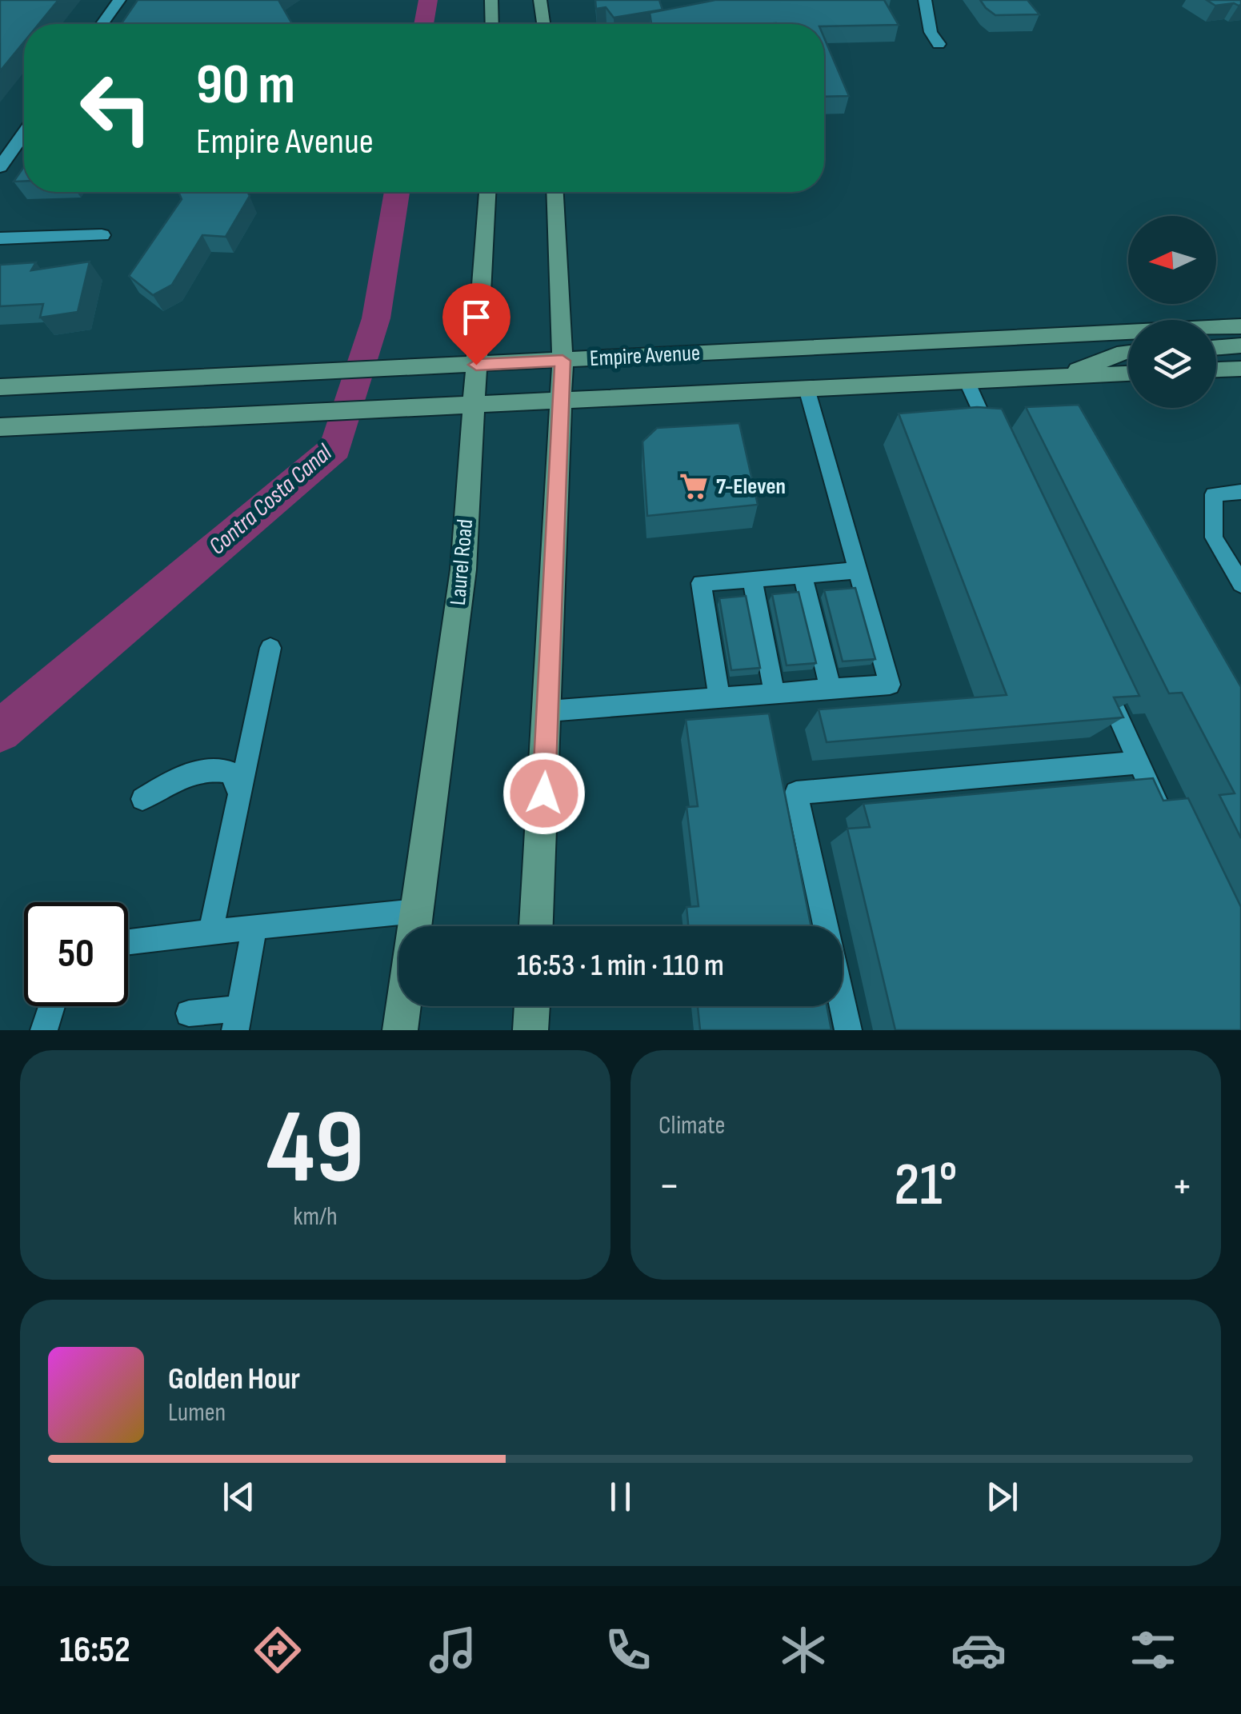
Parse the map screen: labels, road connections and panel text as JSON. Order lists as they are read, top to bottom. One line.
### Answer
{"streets":{"main road":["Empire Avenue","Laurel Road"]},"crossings":[["Empire Avenue","Laurel Road"]],"water":["Contra Costa Canal"],"places":{"supermarket":["7-Eleven"]},"north":"left","page":{"turn":["90 m","Empire Avenue"],"limit":"50","trip":"16:53 · 1 min · 110 m","tile":[["49","km/h"],"Climate"],"heat":["−","21°","+"],"song":["Golden Hour","Lumen"],"tabs":"16:52"}}
